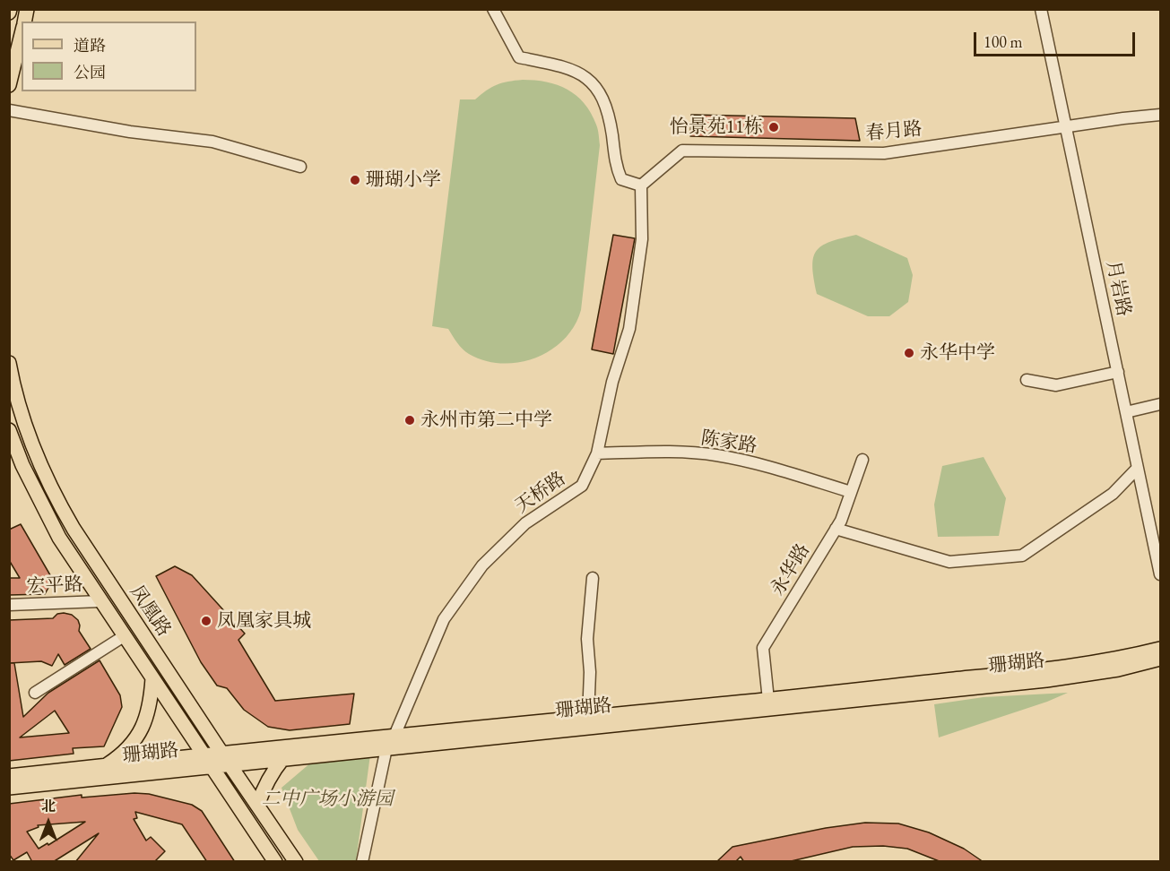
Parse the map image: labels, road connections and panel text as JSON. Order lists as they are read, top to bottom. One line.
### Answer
{"streets":{"main road":["凤凰路","珊瑚路"],"street":["春月路","月岩路","陈家路","天桥路","永华路","宏平路"]},"crossings":[["春月路","月岩路"],["春月路","天桥路"],["陈家路","天桥路"],["陈家路","永华路"],["天桥路","珊瑚路"],["永华路","珊瑚路"],["宏平路","凤凰路"],["凤凰路","珊瑚路"]],"parks":["二中广场小游园"],"places":["怡景苑11栋","珊瑚小学","永华中学","永州市第二中学","凤凰家具城"],"legend":["道路","公园"],"scale_bar":"100 m","north":"top"}
